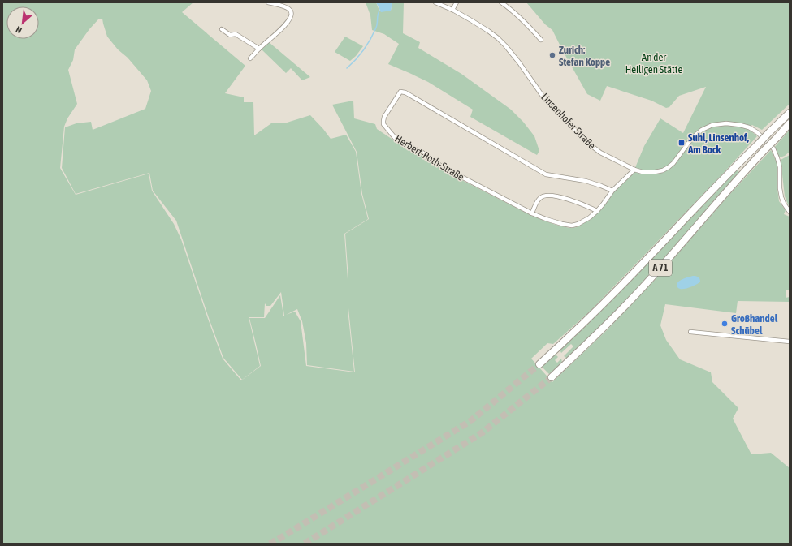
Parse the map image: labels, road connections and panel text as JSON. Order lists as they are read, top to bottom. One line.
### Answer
{"streets":{"highway":["A 71"],"street":["Linsenhofer Straße","Herbert-Roth-Straße"]},"crossings":[["Linsenhofer Straße","Herbert-Roth-Straße"]],"parks":["An der Heiligen Stätte"],"places":{"other":["Zurich: Stefan Koppe","Großhandel Schübel"],"transit":["Suhl, Linsenhof, Am Bock"]},"north":"bottom left"}
